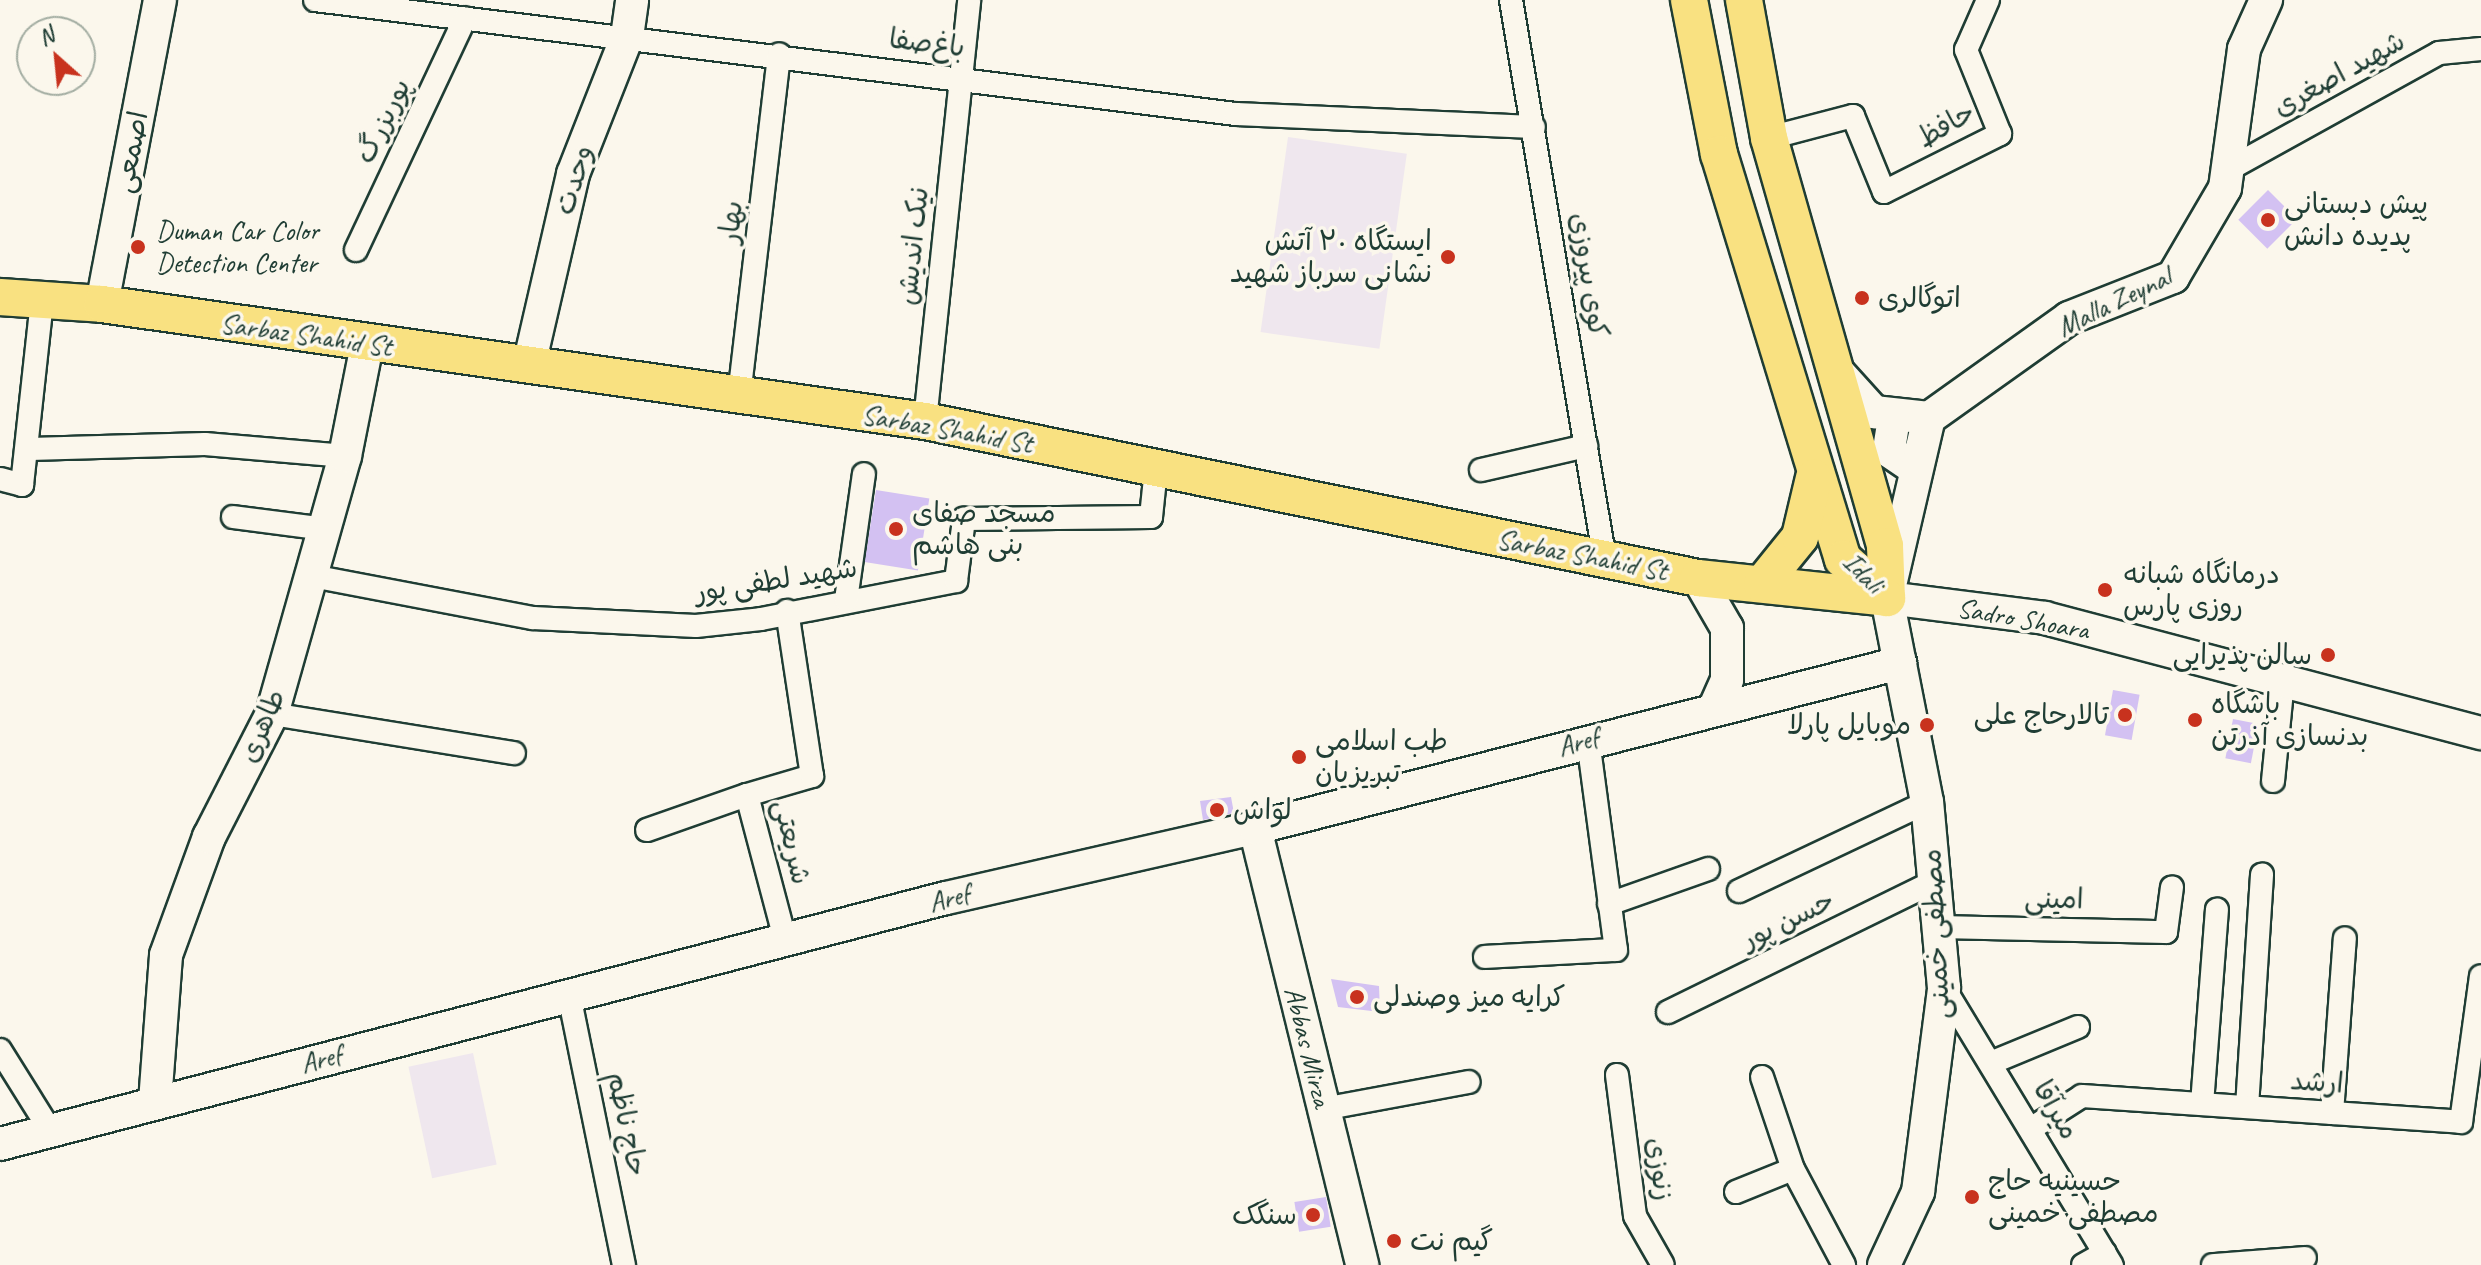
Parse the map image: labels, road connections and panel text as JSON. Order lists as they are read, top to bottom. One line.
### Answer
{"streets":{"main road":["اصمعی","وحدت","Malla Zeynal","Sarbaz Shahid St","Idali","Sadro Shoara","طاهری","Aref","مصطفی خمینی","Abbas Mirza"],"street":["باغ‌صفا","شهید اصغری","پوربزرگ","حافظ","بهار","نیک اندیش","کوی پیروزی","شهید لطفی پور","شریعتی","امینی","حسن پور","ارشد","میرآقا","حاج ناظم","زنوزی"]},"crossings":[["باغ‌صفا","پوربزرگ"],["باغ‌صفا","وحدت"],["باغ‌صفا","بهار"],["باغ‌صفا","نیک اندیش"],["باغ‌صفا","کوی پیروزی"],["شهید اصغری","Malla Zeynal"],["حافظ","Idali"],["اصمعی","Sarbaz Shahid St"],["وحدت","Sarbaz Shahid St"],["بهار","Sarbaz Shahid St"],["نیک اندیش","Sarbaz Shahid St"],["کوی پیروزی","Sarbaz Shahid St"],["Sarbaz Shahid St","Idali"],["Sarbaz Shahid St","شهید لطفی پور"],["Sarbaz Shahid St","Sadro Shoara"],["Sarbaz Shahid St","طاهری"],["Sarbaz Shahid St","مصطفی خمینی"],["Idali","Sadro Shoara"],["Idali","مصطفی خمینی"],["شهید لطفی پور","طاهری"],["شهید لطفی پور","شریعتی"],["Sadro Shoara","مصطفی خمینی"],["طاهری","Aref"],["Aref","شریعتی"],["Aref","مصطفی خمینی"],["Aref","Abbas Mirza"],["Aref","حاج ناظم"],["امینی","مصطفی خمینی"],["حسن پور","مصطفی خمینی"],["مصطفی خمینی","میرآقا"],["ارشد","میرآقا"]],"places":["پیش دبستانی پدیده دانش","Duman Car Color Detection Center","ایستگاه ۲۰ آتش نشانی سرباز شهید","اتوگالری","مسجد صفای بنی هاشم","درمانگاه شبانه روزی پارس","سالن پذیرایی","تالارحاج علی","باشگاه بدنسازی آذرتن","موبایل پارلا","طب اسلامی تبریزیان","لواش","کرایه میز وصندلی","حسینیه حاج مصطفی خمینی","سنگک","گیم نت"],"north":"top left"}
